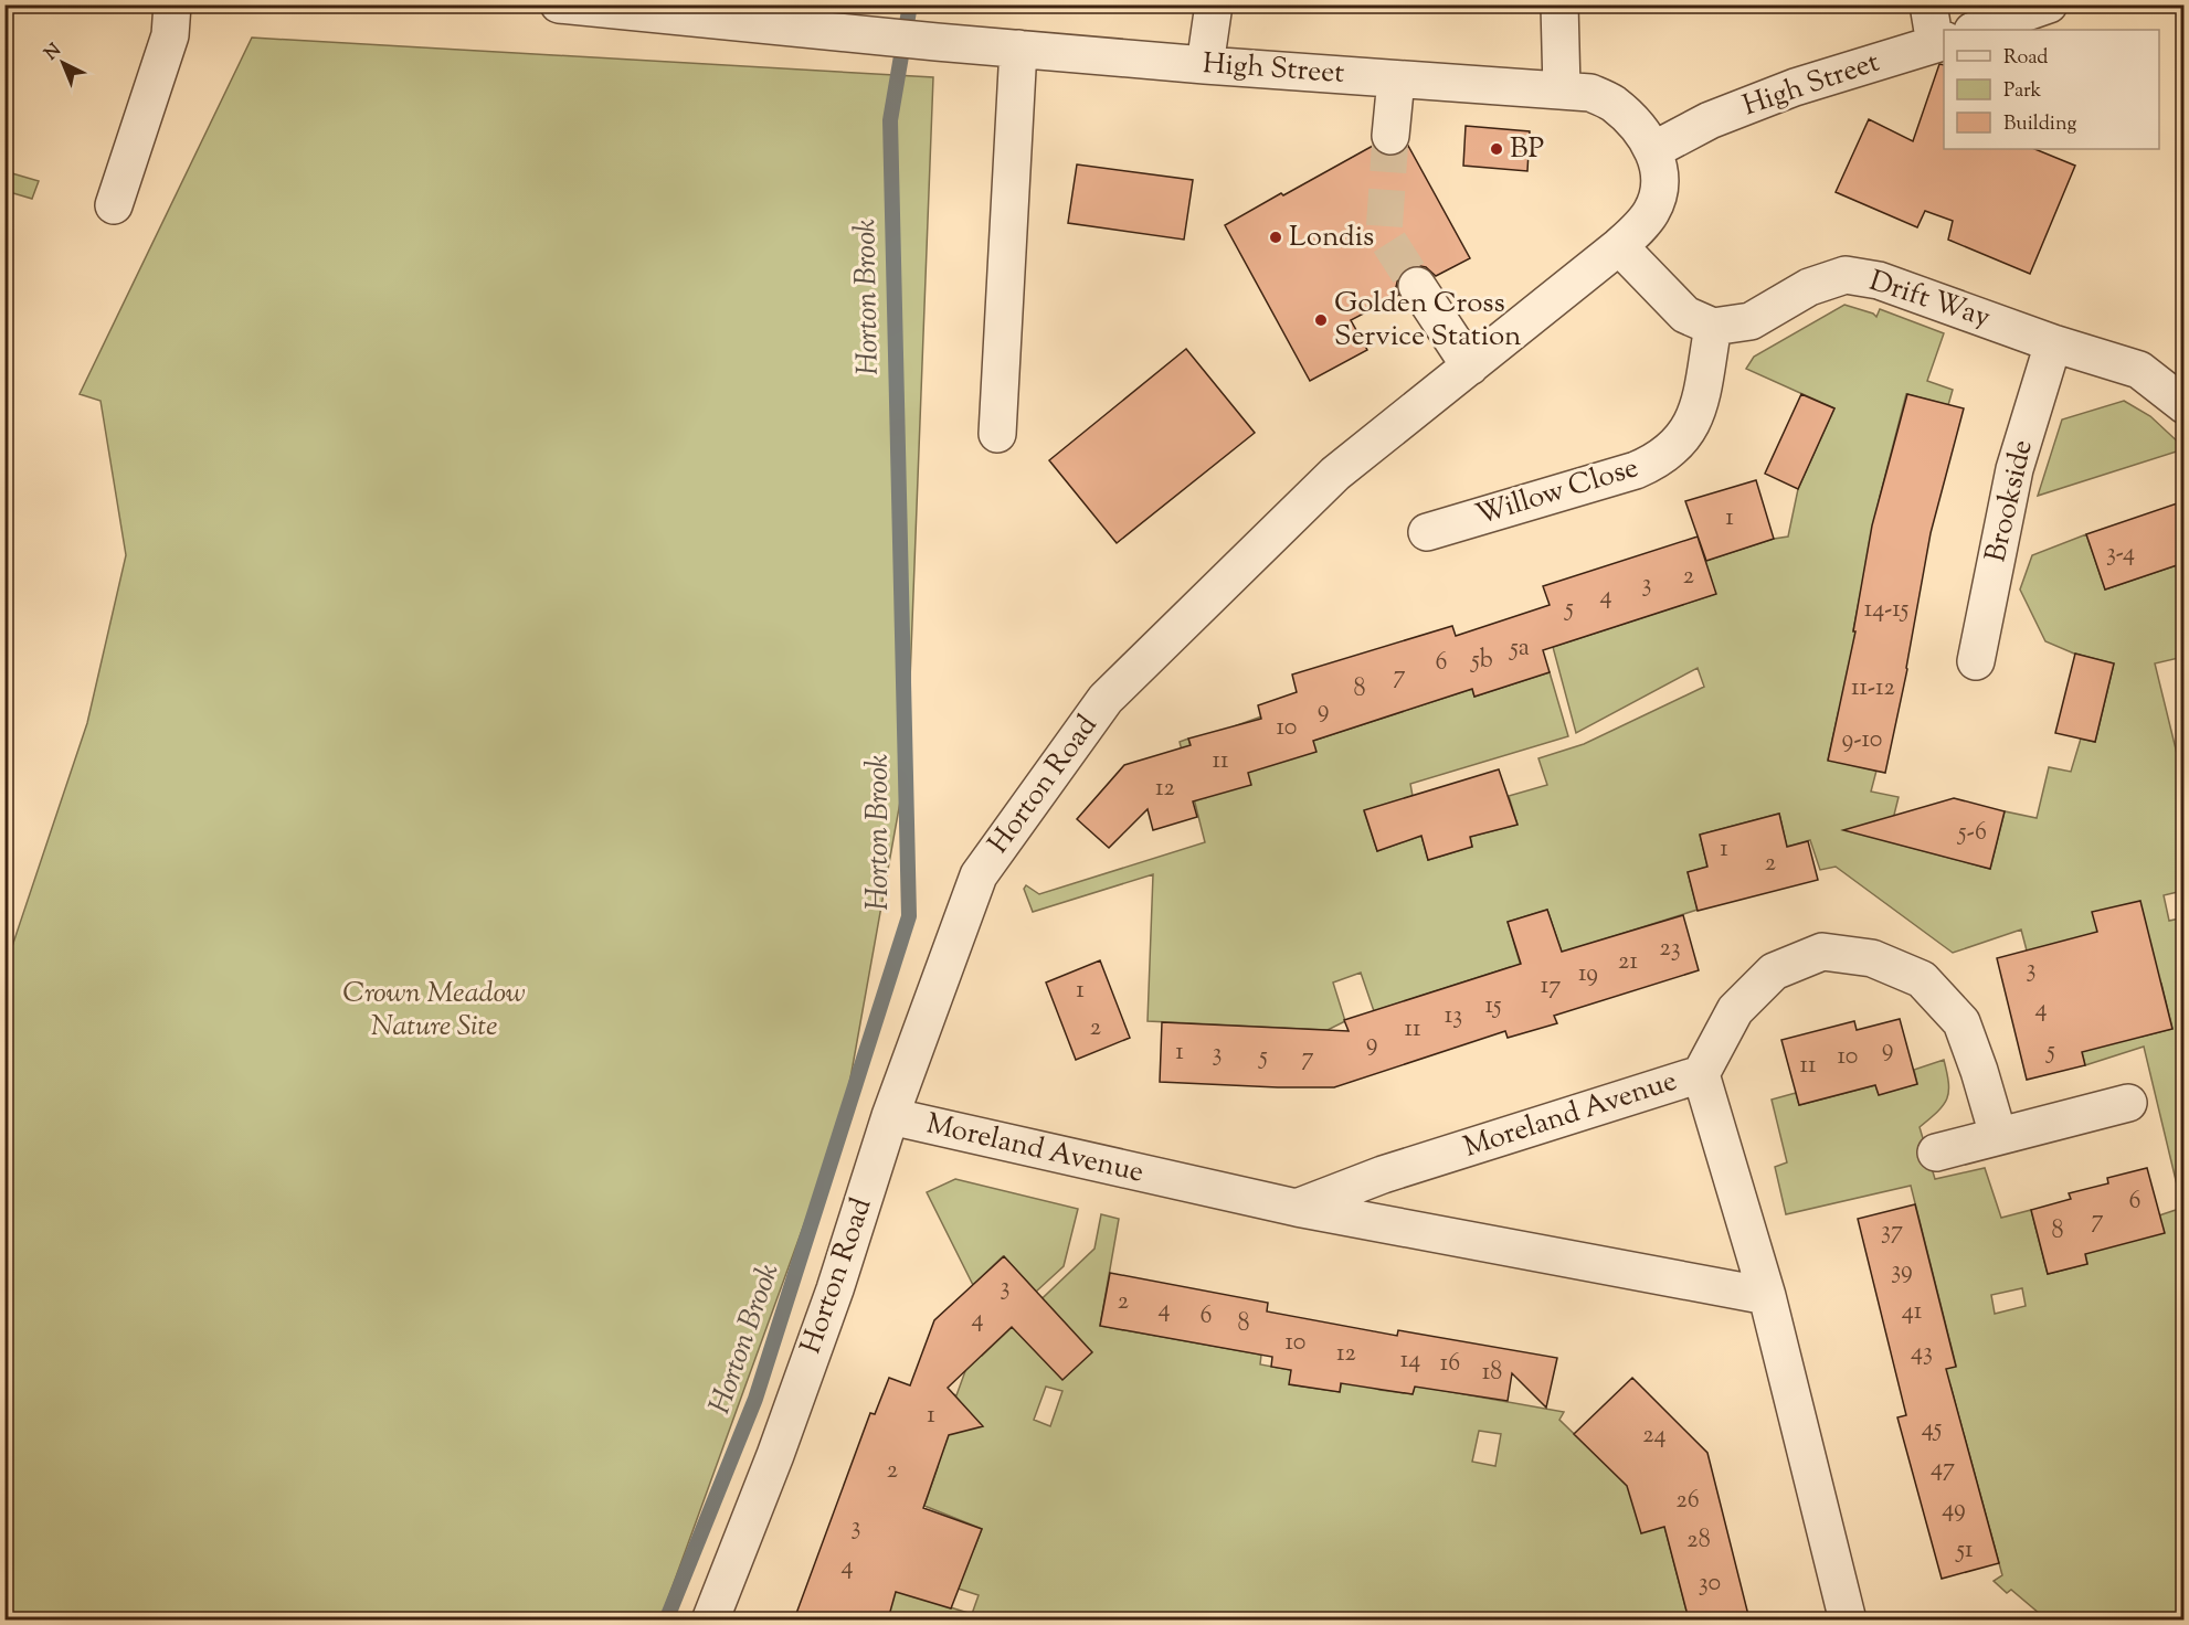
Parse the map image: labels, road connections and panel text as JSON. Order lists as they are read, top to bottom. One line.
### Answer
{"streets":{"street":["High Street","Drift Way","Willow Close","Brookside","Horton Road","Moreland Avenue"]},"crossings":[["High Street","Horton Road"],["Drift Way","Willow Close"],["Drift Way","Brookside"],["Horton Road","Moreland Avenue"]],"water":["Horton Brook"],"parks":["Crown Meadow Nature Site"],"places":["BP","Londis","Golden Cross Service Station"],"house_numbers":["1","3-4","2","3","4","5","14-15","5a","5b","6","7","11-12","8","9","10","9-10","11","12","5-6","1","2","23","21","3","19","17","1","15","4","13","2","11","9","9","5","1","3","5","10","7","11","6","7","37","8","39","3","2","4","41","6","4","8","10","43","12","14","16","18","1","45","24","47","2","26","49","3","28","51","4","30"],"legend":["Road","Park","Building"],"north":"top left"}
